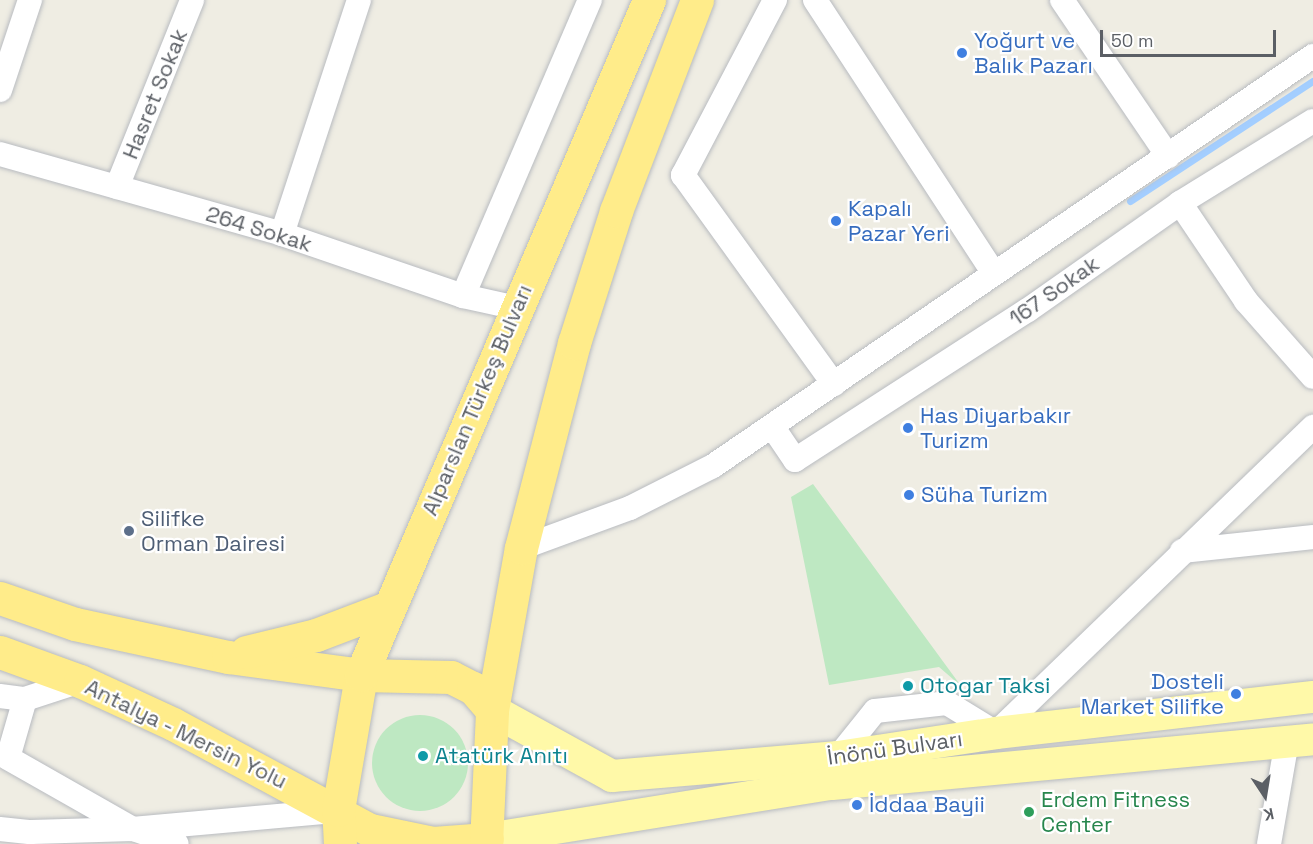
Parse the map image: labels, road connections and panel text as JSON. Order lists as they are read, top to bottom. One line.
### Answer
{"streets":{"highway":["Alparslan Türkeş Bulvarı","Antalya - Mersin Yolu"],"main road":["İnönü Bulvarı"],"street":["Hasret Sokak","264 Sokak","167 Sokak"]},"crossings":[["Hasret Sokak","264 Sokak"],["264 Sokak","Alparslan Türkeş Bulvarı"],["Alparslan Türkeş Bulvarı","Antalya - Mersin Yolu"],["Antalya - Mersin Yolu","İnönü Bulvarı"]],"places":["Yoğurt ve Balık Pazarı","Kapalı Pazar Yeri","Has Diyarbakır Turizm","Süha Turizm","Silifke Orman Dairesi","Otogar Taksi","Dosteli Market Silifke","Atatürk Anıtı","İddaa Bayii","Erdem Fitness Center"],"scale_bar":"50 m","north":"bottom"}
